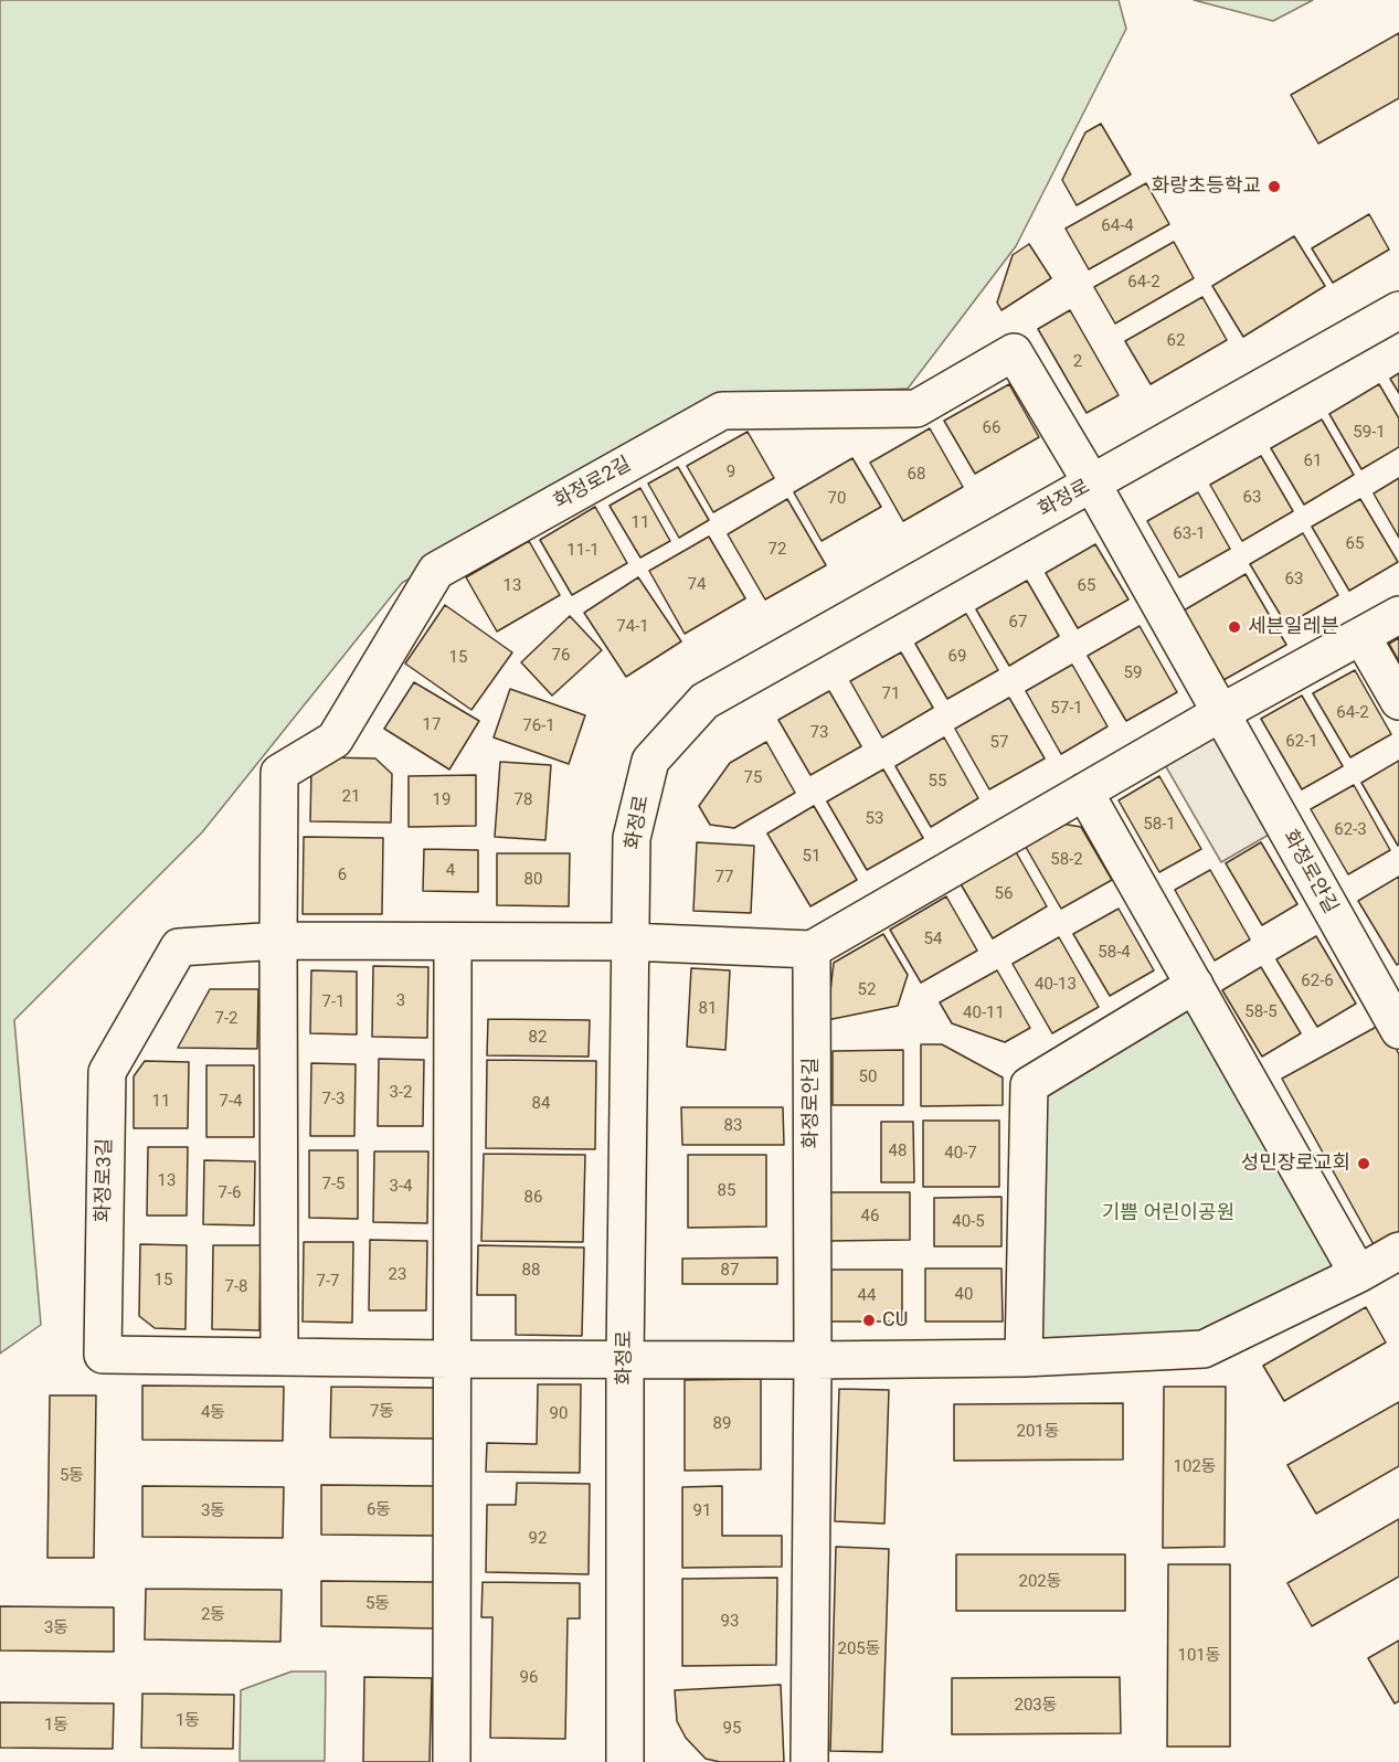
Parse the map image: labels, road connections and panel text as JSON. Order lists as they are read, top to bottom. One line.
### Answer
{"streets":{"street":["화정로2길","화정로","화정로안길","화정로3길"]},"crossings":[["화정로2길","화정로"],["화정로2길","화정로안길"],["화정로2길","화정로3길"],["화정로","화정로안길"],["화정로","화정로3길"],["화정로안길","화정로3길"]],"parks":["기쁨 어린이공원"],"places":["화랑초등학교","세븐일레븐","성민장로교회","CU"],"house_numbers":["64-4","64-2","62","2","66","59-1","61","9","68","63","70","11","63-1","65","72","11-1","63","74","13","65","67","74-1","76","69","15","59","71","57-1","64-2","17","76-1","73","62-1","57","75","55","21","19","78","53","58-1","62-3","51","58-2","4","6","77","80","56","54","58-4","62-6","40-13","52","3","7-1","81","58-5","40-11","7-2","82","50","3-2","7-3","11","7-4","84","83","48","40-7","13","7-5","3-4","85","7-6","86","46","40-5","88","87","23","15","7-7","7-8","40","44","7동","4동","90","89","201동","102동","5동","6동","3동","91","92","202동","5동","2동","93","3동","205동","101동","96","203동","1동","1동","95"]}
